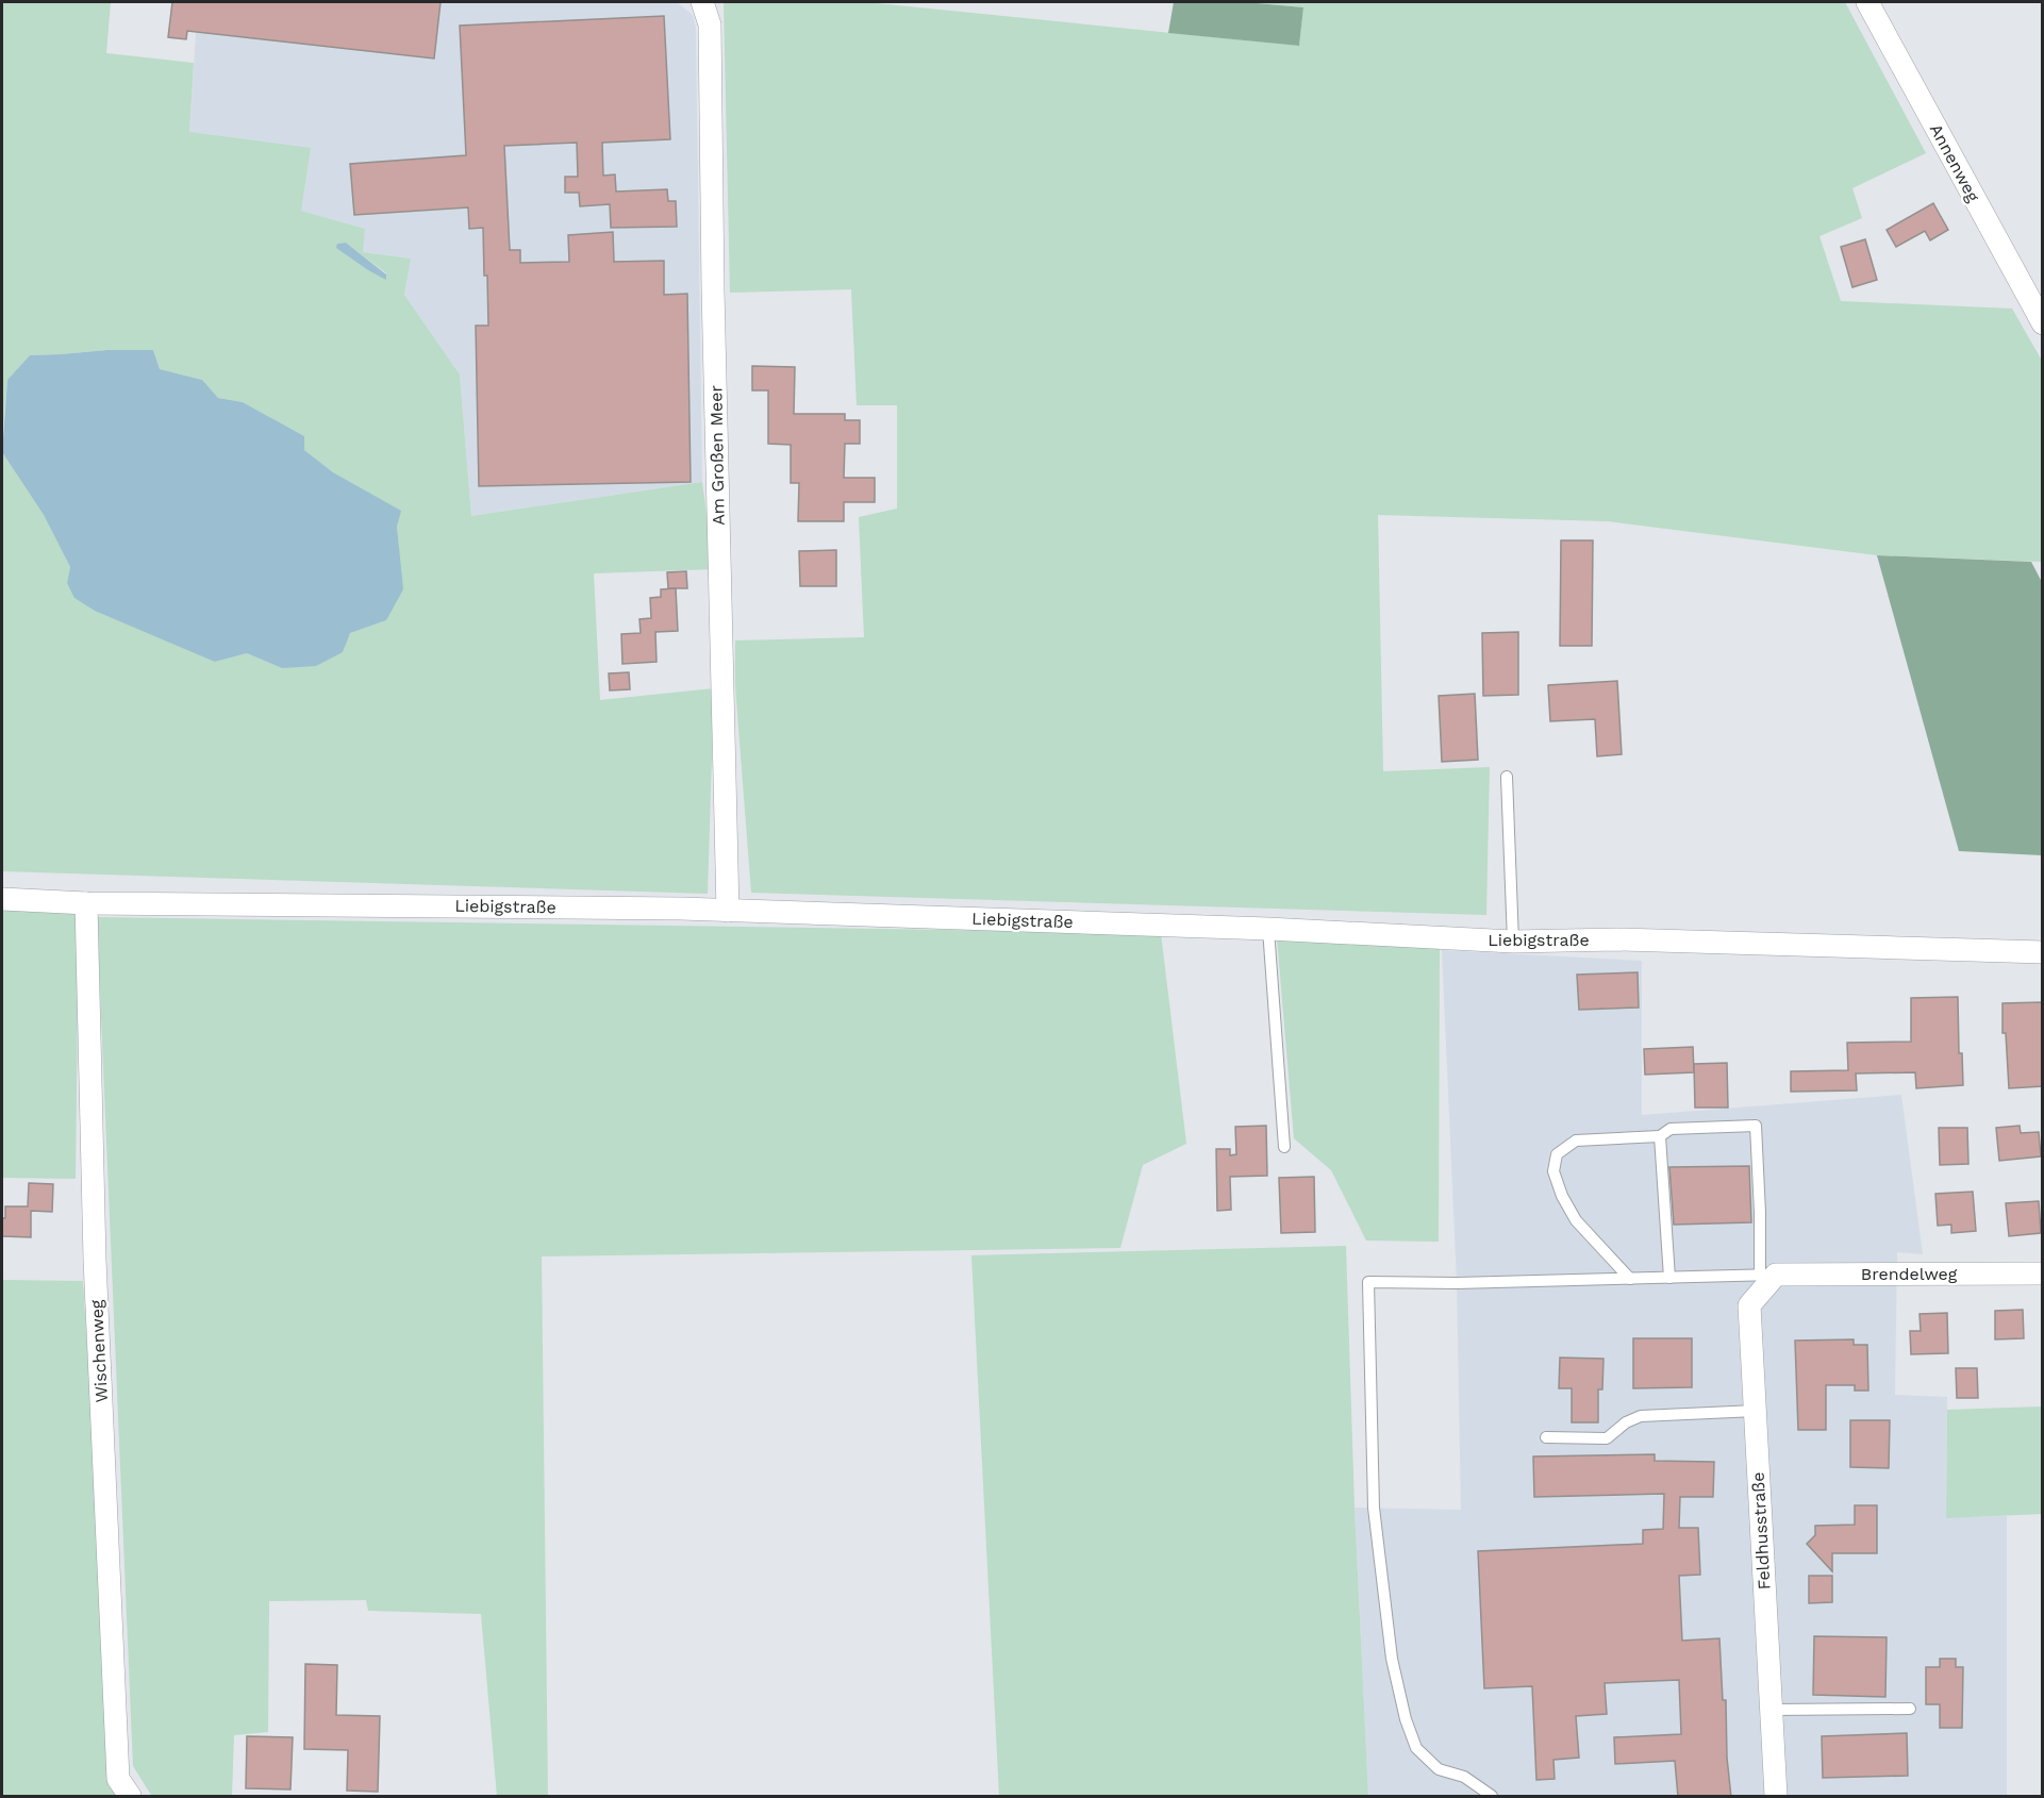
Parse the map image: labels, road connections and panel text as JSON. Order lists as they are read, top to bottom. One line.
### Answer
{"streets":{"street":["Annenweg","Am Großen Meer","Liebigstraße","Brendelweg","Wischenweg","Feldhusstraße"]},"crossings":[["Am Großen Meer","Liebigstraße"],["Liebigstraße","Wischenweg"],["Brendelweg","Feldhusstraße"]]}
